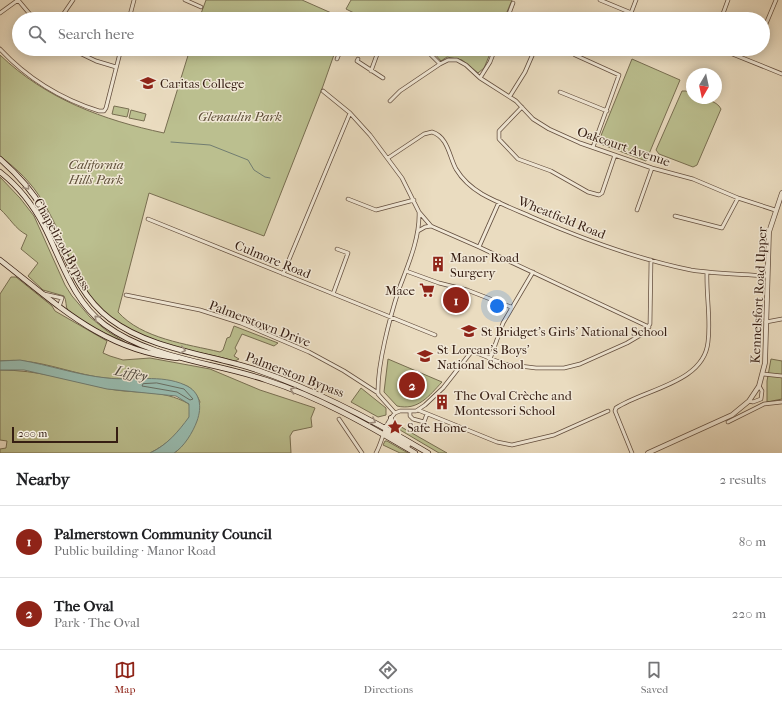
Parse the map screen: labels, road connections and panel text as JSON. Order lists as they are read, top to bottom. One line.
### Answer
{"streets":{"main road":["Chapelizod Bypass","Palmerston Bypass"],"street":["Oakcourt Avenue","Wheatfield Road","Culmore Road","Kennelsfort Road Upper","Palmerstown Drive"]},"crossings":[["Oakcourt Avenue","Kennelsfort Road Upper"],["Wheatfield Road","Kennelsfort Road Upper"],["Chapelizod Bypass","Palmerston Bypass"]],"water":["Liffey"],"parks":["Glenaulin Park","California Hills Park"],"places":{"school or university":["Caritas College","St Bridget's Girls' National School","St Lorcan's Boys' National School"],"building":["Manor Road Surgery","The Oval Crèche and Montessori School"],"supermarket":["Mace"],"place":["Safe Home"]},"scale_bar":"200 m","north":"bottom","page":{"search":"Search here","pins":["1","2"],"scale":"200 m","heading":["Nearby","2 results"],"list":[{"mark":"1","name":"Palmerstown Community Council","note":"Public building · Manor Road","value":"80 m"},{"mark":"2","name":"The Oval","note":"Park · The Oval","value":"220 m"}],"nav":["Map","Directions","Saved"]}}
